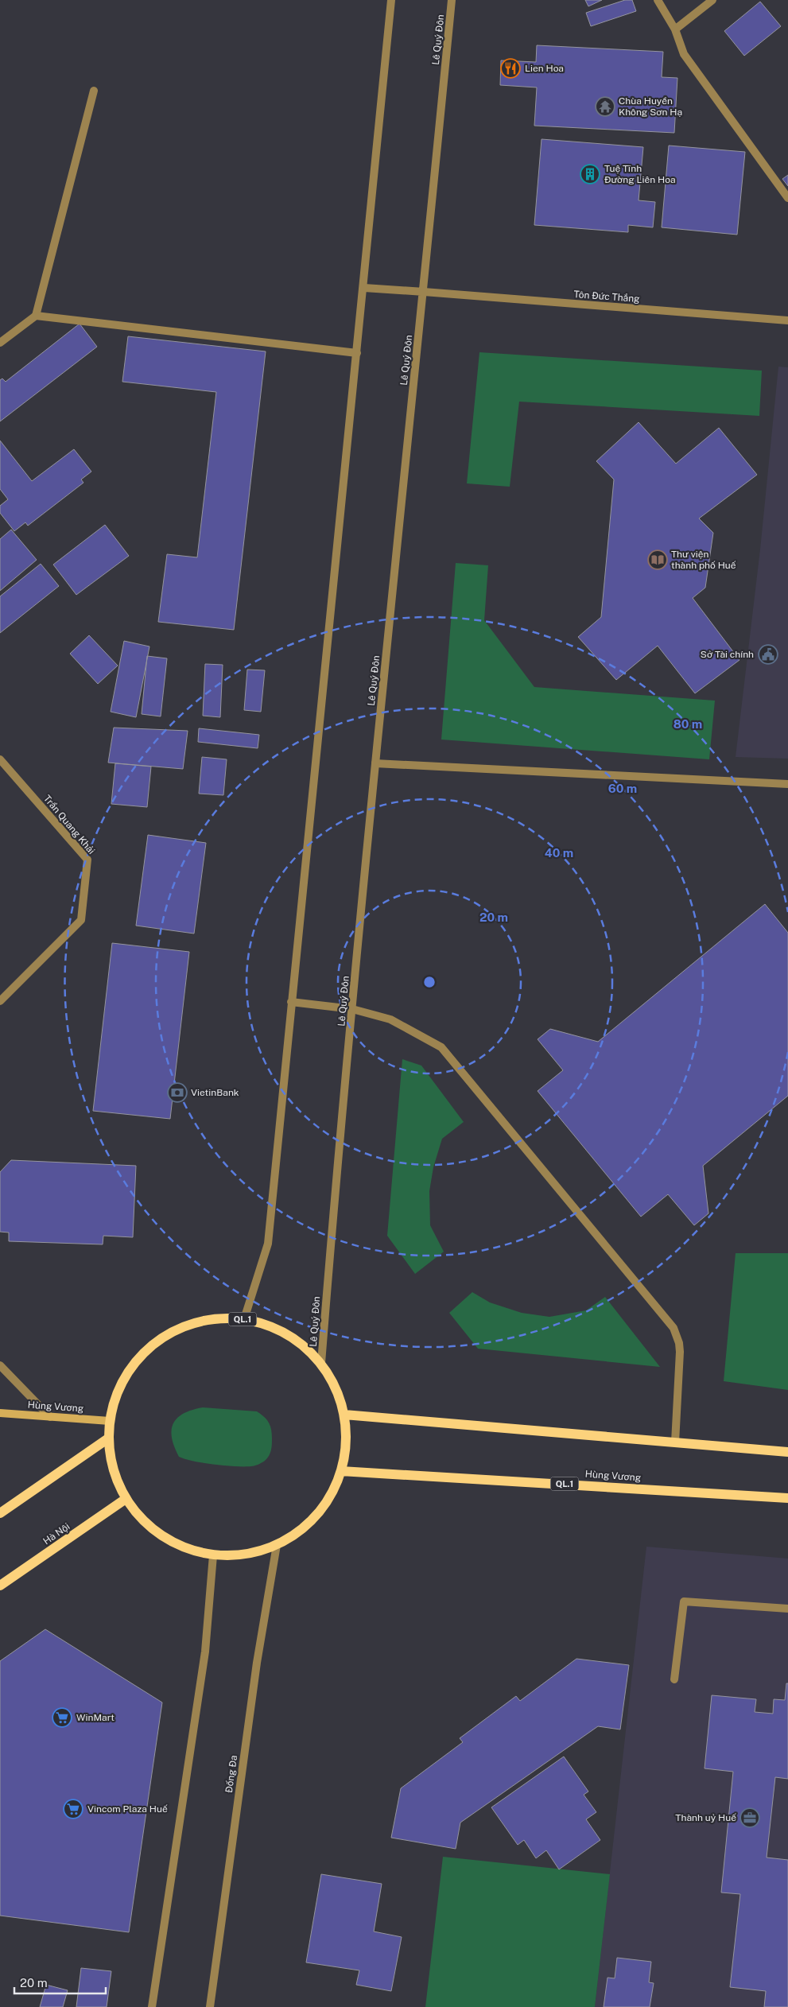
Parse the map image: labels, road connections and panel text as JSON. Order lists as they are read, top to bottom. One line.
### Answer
{"streets":{"main road":["QL.1","Hùng Vương","Hà Nội"],"street":["Lê Quý Đôn","Tôn Đức Thắng","Trần Quang Khải","Đống Đa"]},"crossings":[["Lê Quý Đôn","Tôn Đức Thắng"],["Lê Quý Đôn","QL.1"],["QL.1","Hùng Vương"],["QL.1","Hà Nội"],["QL.1","Đống Đa"]],"places":{"restaurant":["Lien Hoa"],"temple":["Chùa Huyền Không Sơn Hạ"],"building":["Tuệ Tĩnh Đường Liên Hoa"],"library":["Thư viện thành phố Huế"],"public building":["Sở Tài chính"],"bank":["VietinBank"],"supermarket":["WinMart","Vincom Plaza Huế"],"office":["Thành uỷ Huế"]},"scale_bar":"20 m","rings":["80 m","60 m","40 m","20 m"]}
